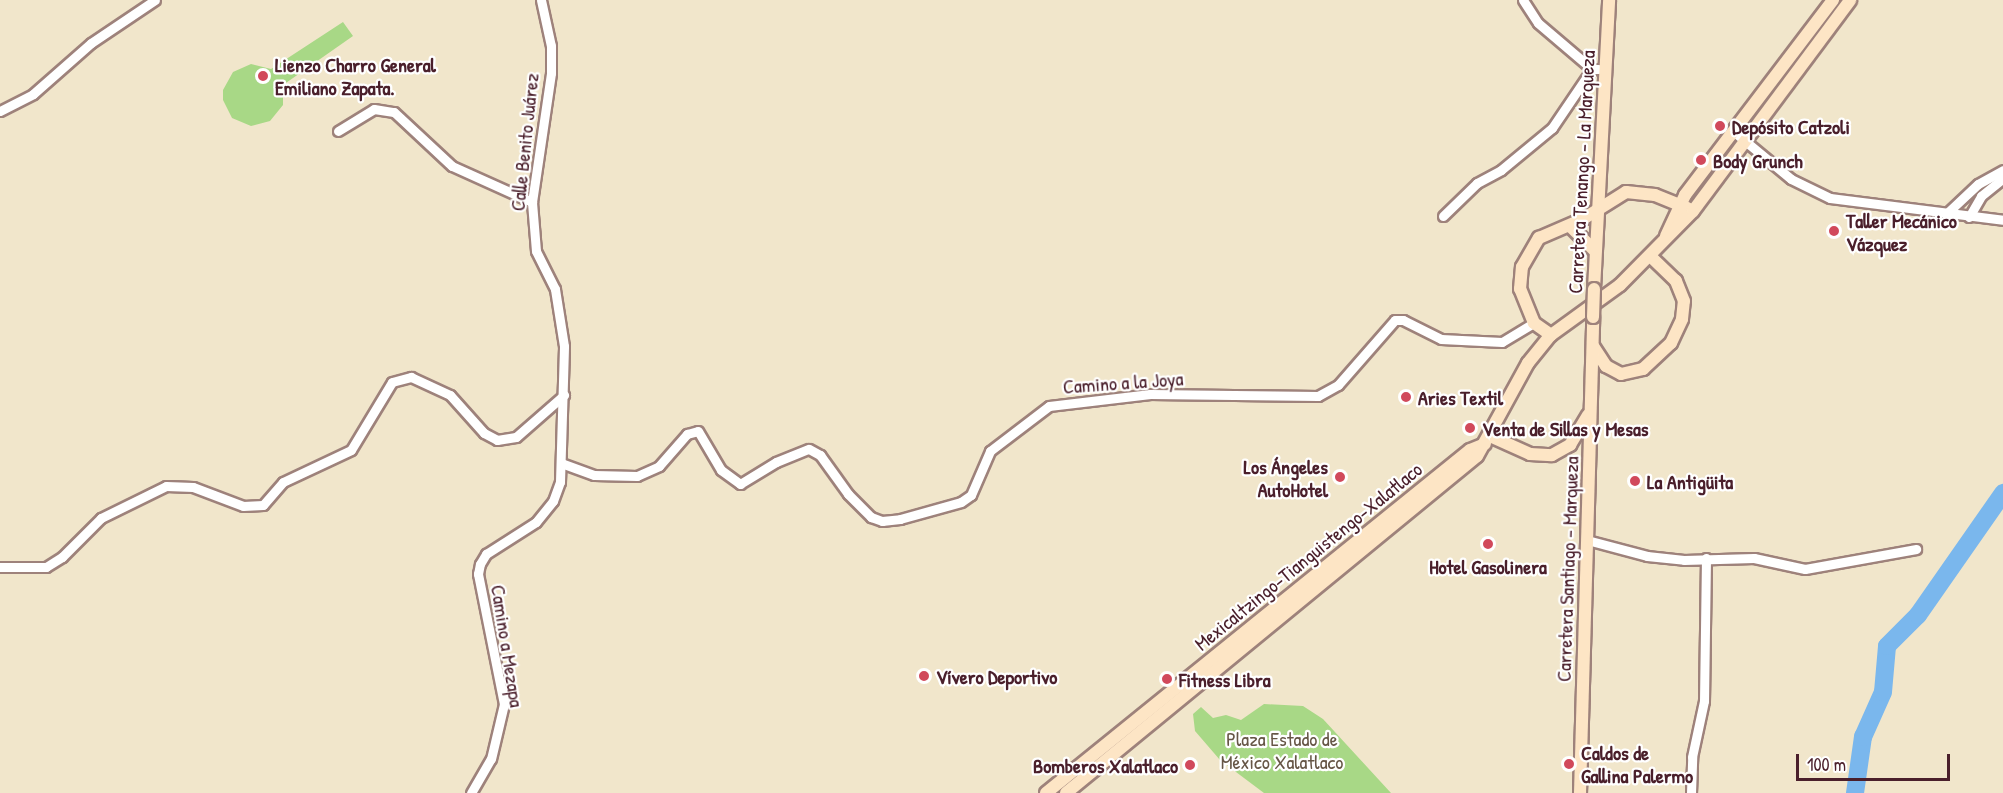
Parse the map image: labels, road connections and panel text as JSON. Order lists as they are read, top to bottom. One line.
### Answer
{"streets":{"main road":["Carretera Tenango - La Marqueza","Mexicaltzingo-Tianguistengo-Xalatlaco","Carretera Santiago - Marqueza"],"street":["Calle Benito Juárez","Camino a la Joya","Camino a Mezapa"]},"crossings":[["Calle Benito Juárez","Camino a la Joya"],["Calle Benito Juárez","Camino a Mezapa"],["Carretera Tenango - La Marqueza","Carretera Santiago - Marqueza"],["Camino a la Joya","Camino a Mezapa"]],"parks":["Plaza Estado de México Xalatlaco"],"places":["Lienzo Charro General Emiliano Zapata.","Depósito Catzoli","Body Grunch","Taller Mecánico Vázquez","Aries Textil","Venta de Sillas y Mesas","Los Ángeles AutoHotel","La Antigüita","Hotel Gasolinera","Vívero Deportivo","Fitness Libra","Caldos de Gallina Palermo","Bomberos Xalatlaco"],"scale_bar":"100 m"}
